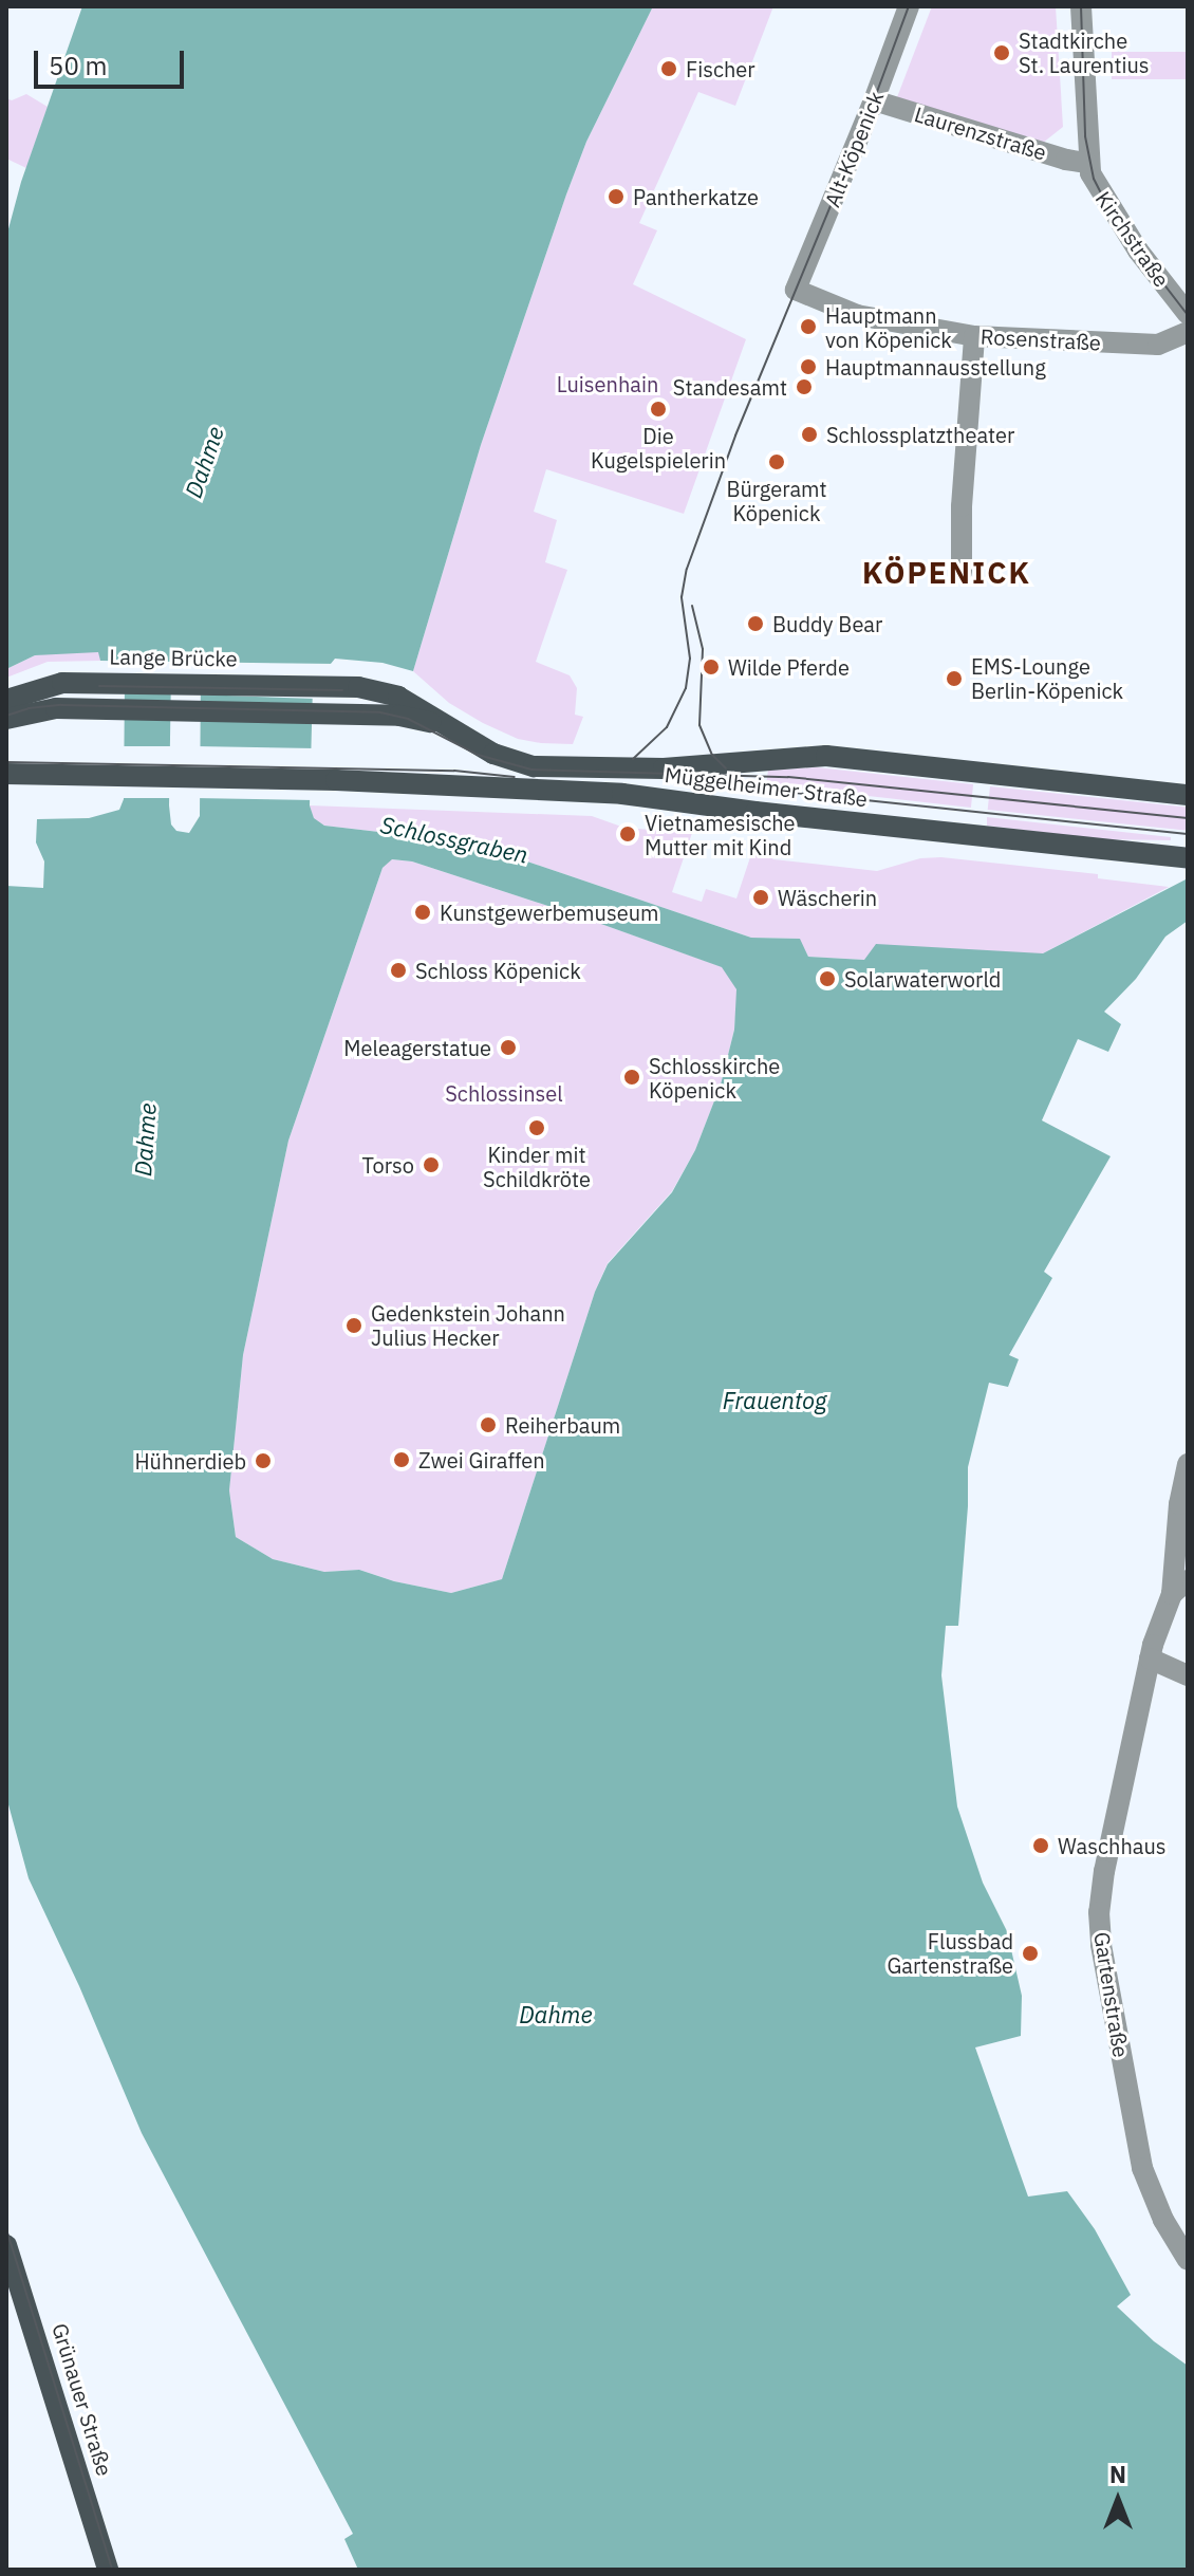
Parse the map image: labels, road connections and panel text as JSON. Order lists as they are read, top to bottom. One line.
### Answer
{"streets":{"main road":["Lange Brücke","Müggelheimer Straße","Grünauer Straße"],"street":["Laurenzstraße","Alt-Köpenick","Kirchstraße","Rosenstraße","Gartenstraße"]},"crossings":[["Laurenzstraße","Alt-Köpenick"],["Laurenzstraße","Kirchstraße"],["Alt-Köpenick","Rosenstraße"],["Lange Brücke","Müggelheimer Straße"]],"districts":["KÖPENICK"],"water":["Dahme","Schlossgraben","Frauentog"],"parks":["Luisenhain","Schlossinsel"],"places":["Stadtkirche St. Laurentius","Fischer","Pantherkatze","Hauptmann von Köpenick","Hauptmannausstellung","Standesamt","Die Kugelspielerin","Schlossplatztheater","Bürgeramt Köpenick","Buddy Bear","Wilde Pferde","EMS-Lounge Berlin-Köpenick","Vietnamesische Mutter mit Kind","Wäscherin","Kunstgewerbemuseum","Schloss Köpenick","Solarwaterworld","Meleagerstatue","Schlosskirche Köpenick","Kinder mit Schildkröte","Torso","Gedenkstein Johann Julius Hecker","Reiherbaum","Zwei Giraffen","Hühnerdieb","Waschhaus","Flussbad Gartenstraße"],"scale_bar":"50 m","north":"top"}
